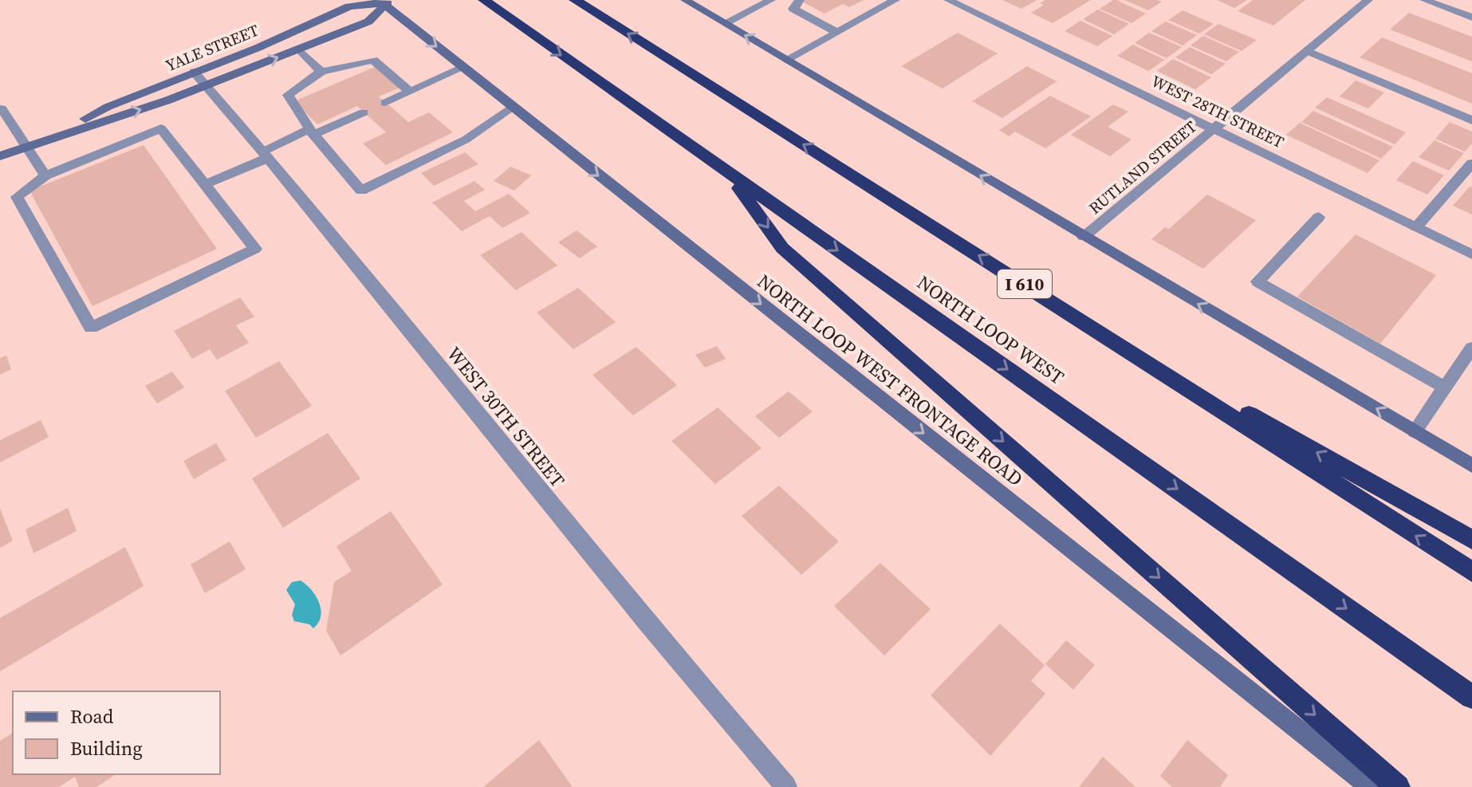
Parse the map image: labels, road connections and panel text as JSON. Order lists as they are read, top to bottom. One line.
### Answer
{"streets":{"highway":["I 610","NORTH LOOP WEST"],"main road":["YALE STREET","NORTH LOOP WEST FRONTAGE ROAD"],"street":["WEST 28TH STREET","RUTLAND STREET","WEST 30TH STREET"]},"crossings":[["YALE STREET","NORTH LOOP WEST FRONTAGE ROAD"],["YALE STREET","WEST 30TH STREET"],["WEST 28TH STREET","RUTLAND STREET"]],"one_way":["NORTH LOOP WEST FRONTAGE ROAD"],"legend":["Road","Building"]}
